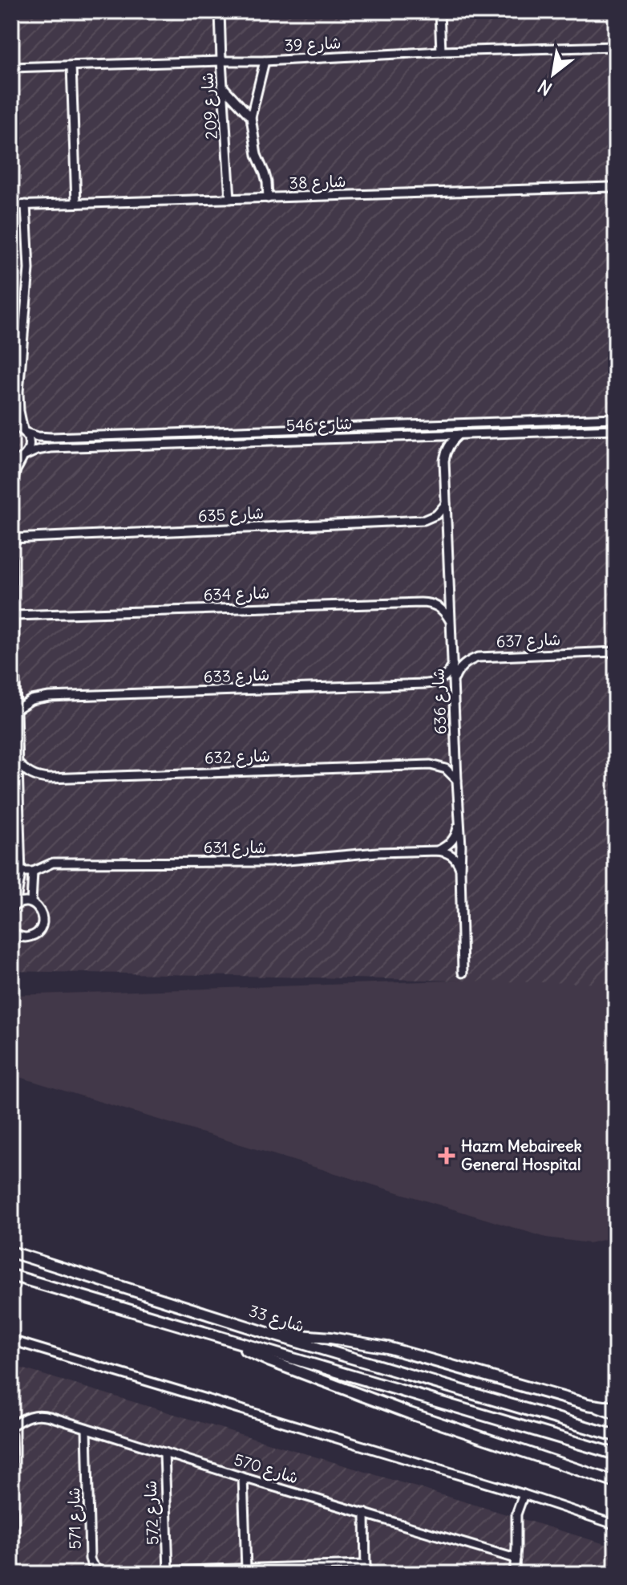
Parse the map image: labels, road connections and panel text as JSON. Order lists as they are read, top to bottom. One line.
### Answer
{"streets":{"highway":["شارع 33"],"street":["شارع 39","شارع 209","شارع 38","شارع 546","شارع 635","شارع 634","شارع 637","شارع 633","شارع 636","شارع 632","شارع 631","شارع 570","شارع 572","شارع 571"]},"crossings":[["شارع 39","شارع 209"],["شارع 209","شارع 38"],["شارع 546","شارع 636"],["شارع 635","شارع 636"],["شارع 634","شارع 636"],["شارع 637","شارع 636"],["شارع 633","شارع 636"],["شارع 636","شارع 632"],["شارع 570","شارع 572"],["شارع 570","شارع 571"],["شارع 572","شارع 571"]],"places":{"health":["Hazm Mebaireek General Hospital"]},"north":"bottom left"}
